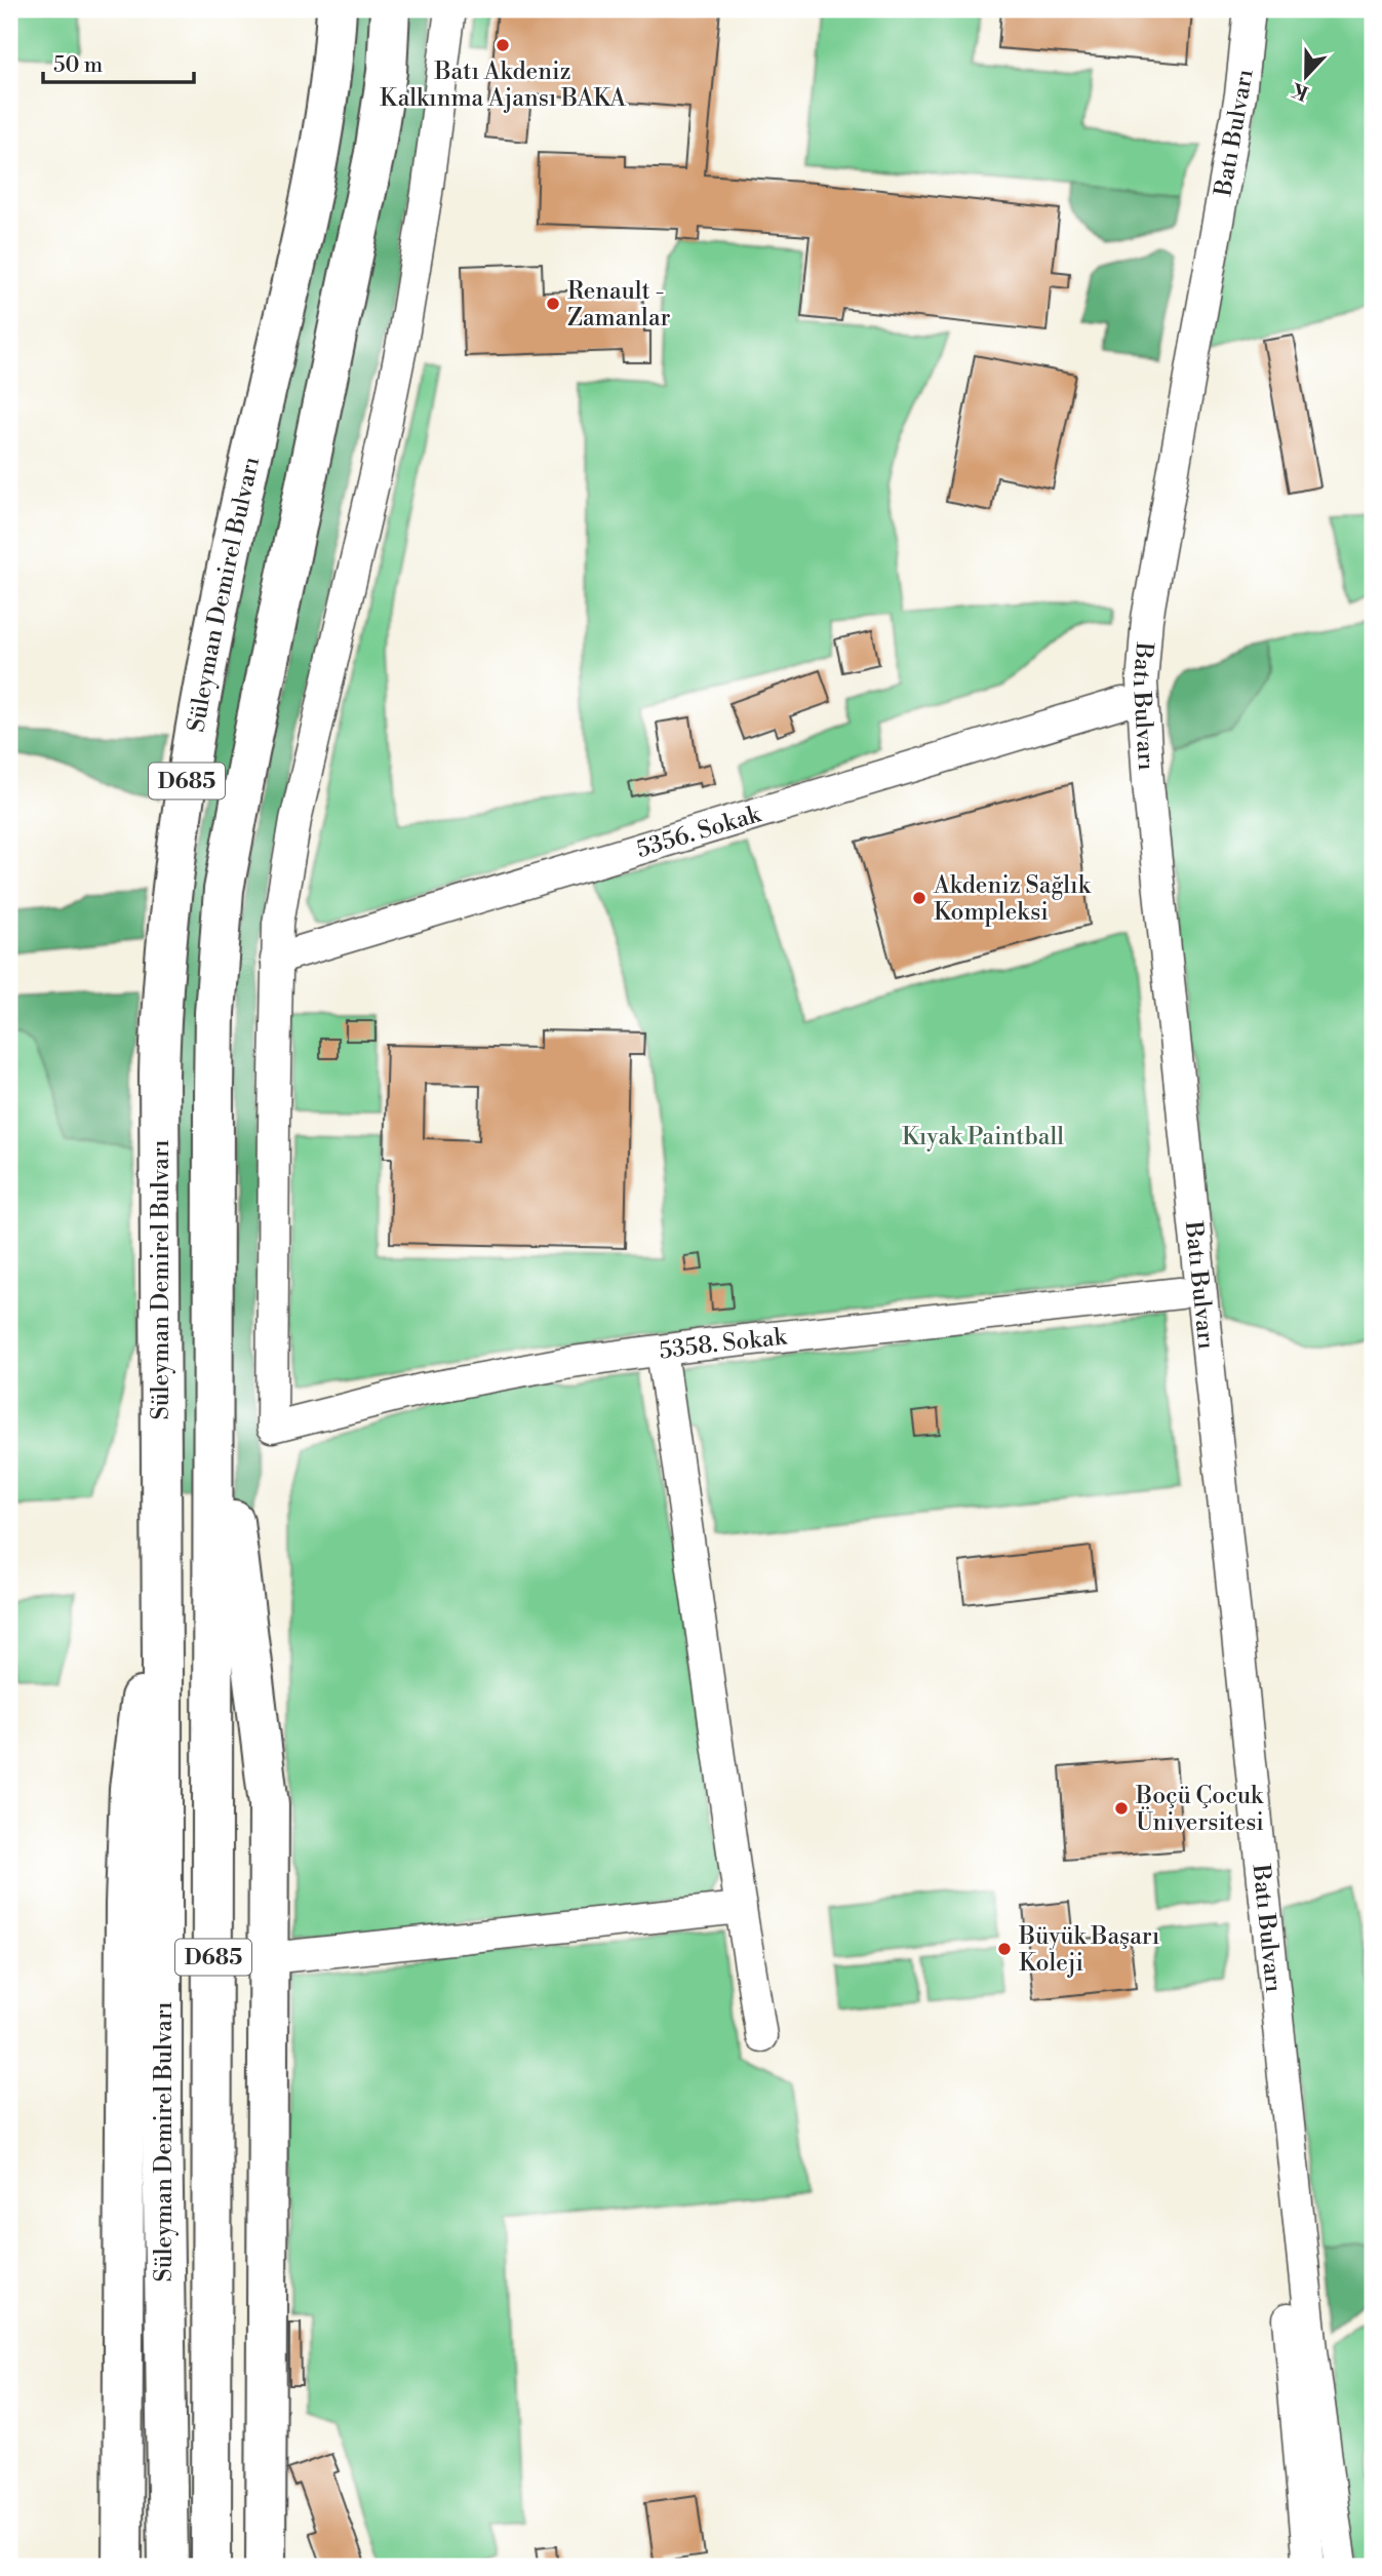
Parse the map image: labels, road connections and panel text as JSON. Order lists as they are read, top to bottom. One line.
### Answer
{"streets":{"highway":["Süleyman Demirel Bulvarı","D685"],"street":["Batı Bulvarı","5356. Sokak","5358. Sokak"]},"crossings":[["Batı Bulvarı","5356. Sokak"],["Batı Bulvarı","5358. Sokak"],["5356. Sokak","5358. Sokak"]],"parks":["Kıyak Paintball"],"places":["Batı Akdeniz Kalkınma Ajansı BAKA","Renault - Zamanlar","Akdeniz Sağlık Kompleksi","Boçü Çocuk Üniversitesi","Büyük Başarı Koleji"],"scale_bar":"50 m","north":"bottom"}
